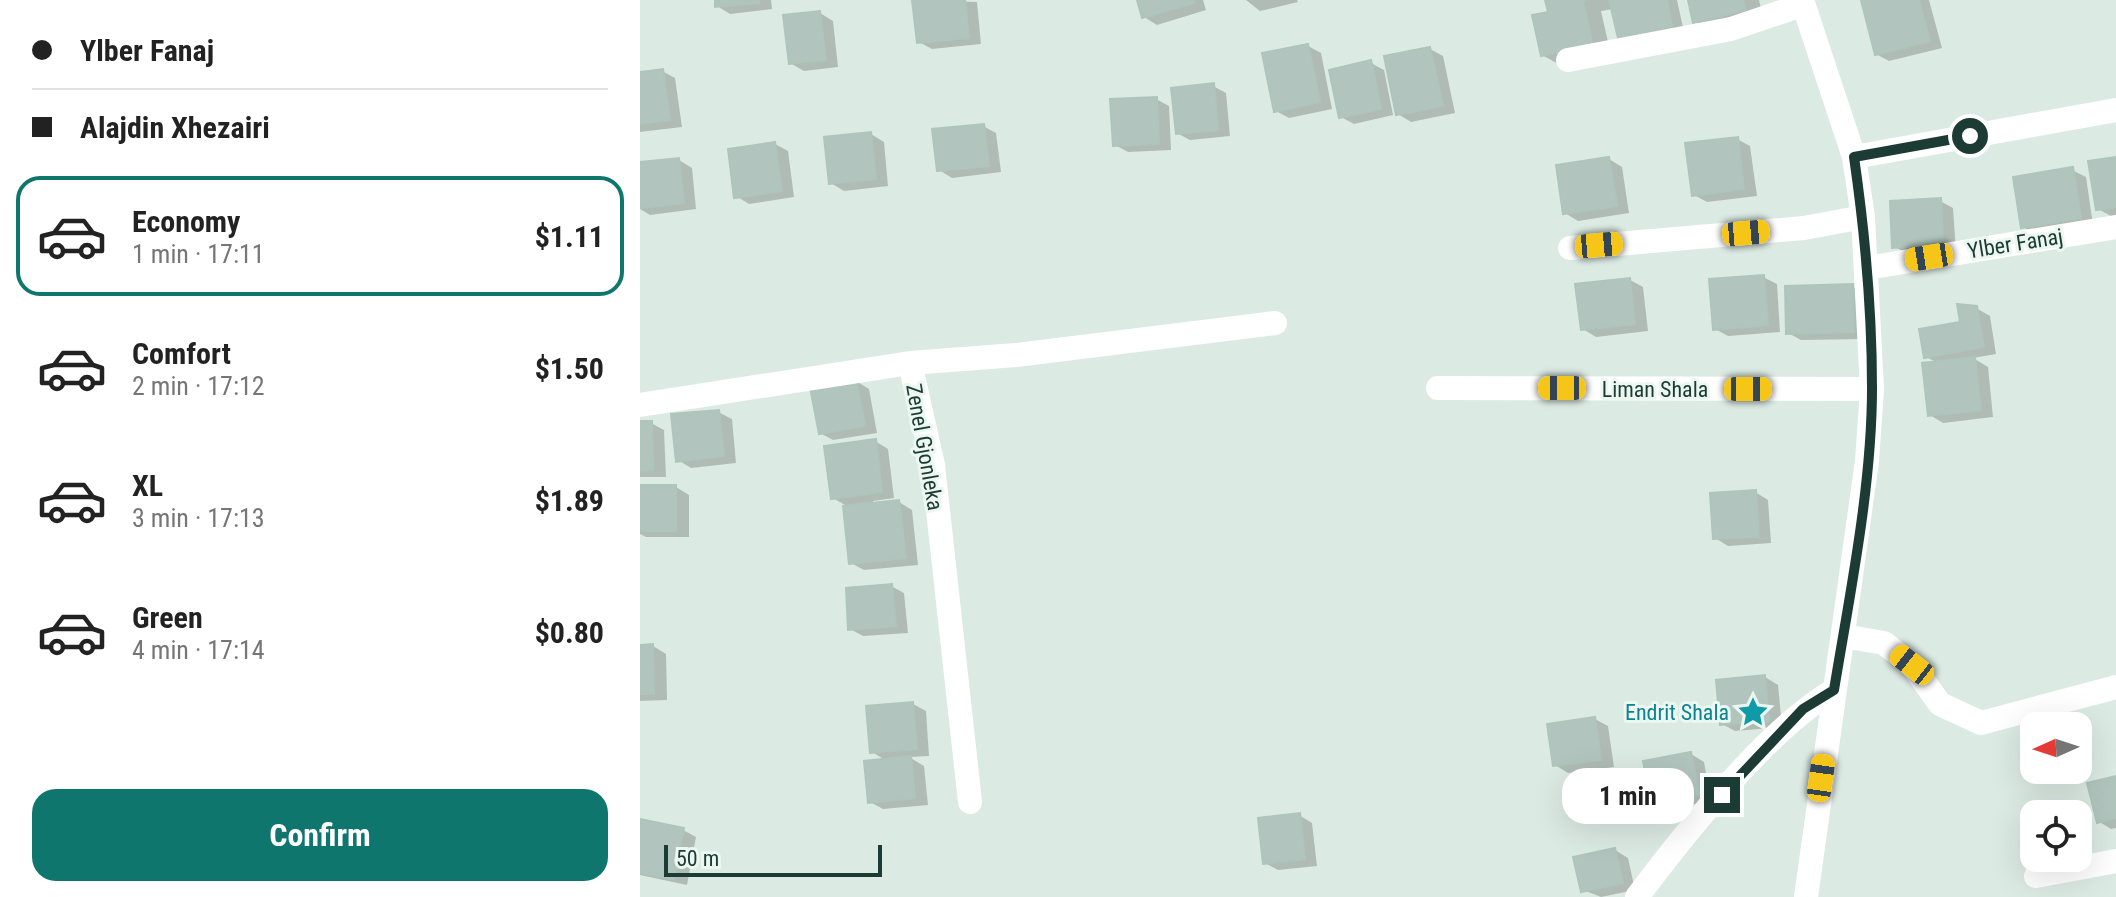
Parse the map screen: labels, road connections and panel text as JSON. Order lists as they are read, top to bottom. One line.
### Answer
{"streets":{"street":["Ylber Fanaj","Liman Shala","Zenel Gjonleka"]},"places":{"place":["Endrit Shala"]},"scale_bar":"50 m","north":"left","page":{"banner":["Ylber Fanaj","Alajdin Xhezairi"],"list":[{"name":"Economy","note":"1 min · 17:11","value":"$1.11"},{"name":"Comfort","note":"2 min · 17:12","value":"$1.50"},{"name":"XL","note":"3 min · 17:13","value":"$1.89"},{"name":"Green","note":"4 min · 17:14","value":"$0.80"}],"bubble":"1 min","buttons":"Confirm","scale":"50 m"}}
